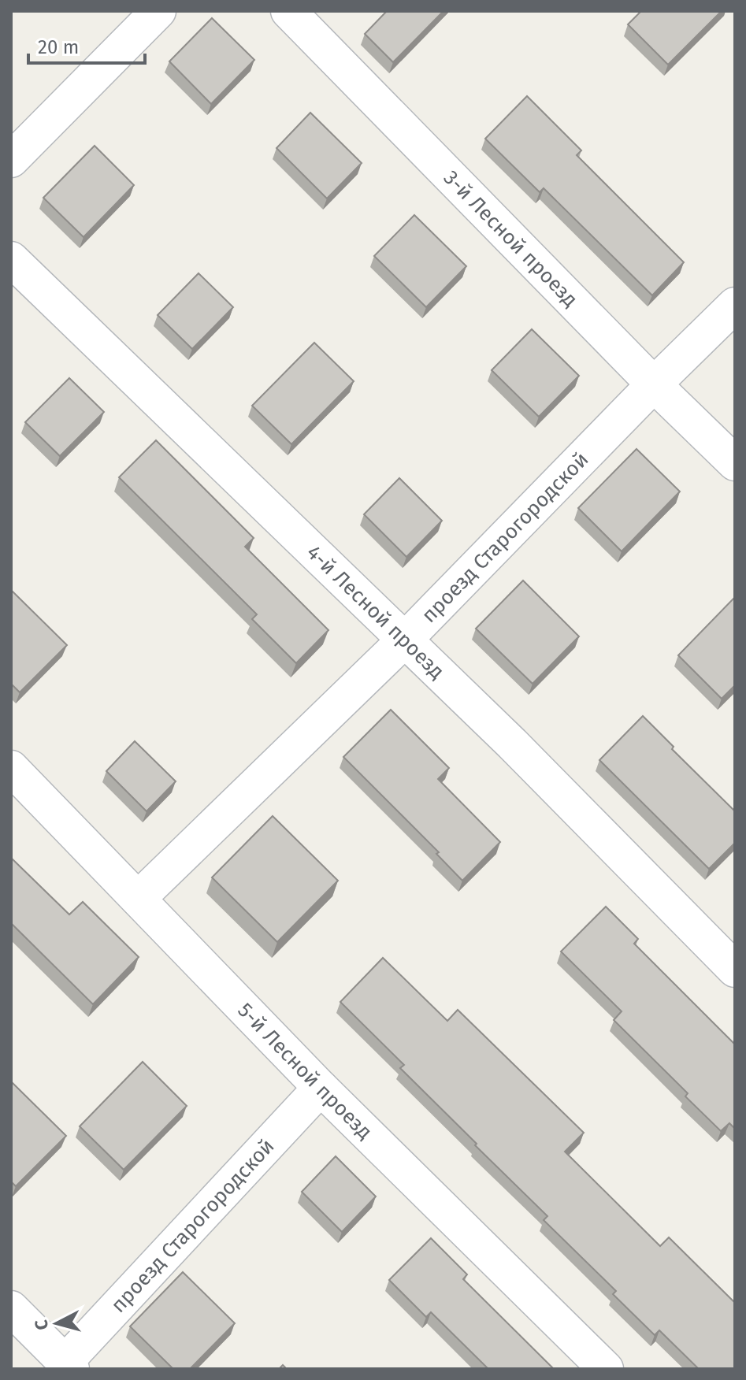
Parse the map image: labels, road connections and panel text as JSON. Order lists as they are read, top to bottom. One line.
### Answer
{"streets":{"street":["3-й Лесной проезд","проезд Старогородской","4-й Лесной проезд","5-й Лесной проезд"]},"crossings":[["3-й Лесной проезд","проезд Старогородской"],["проезд Старогородской","4-й Лесной проезд"],["проезд Старогородской","5-й Лесной проезд"]],"scale_bar":"20 m","north":"left"}
